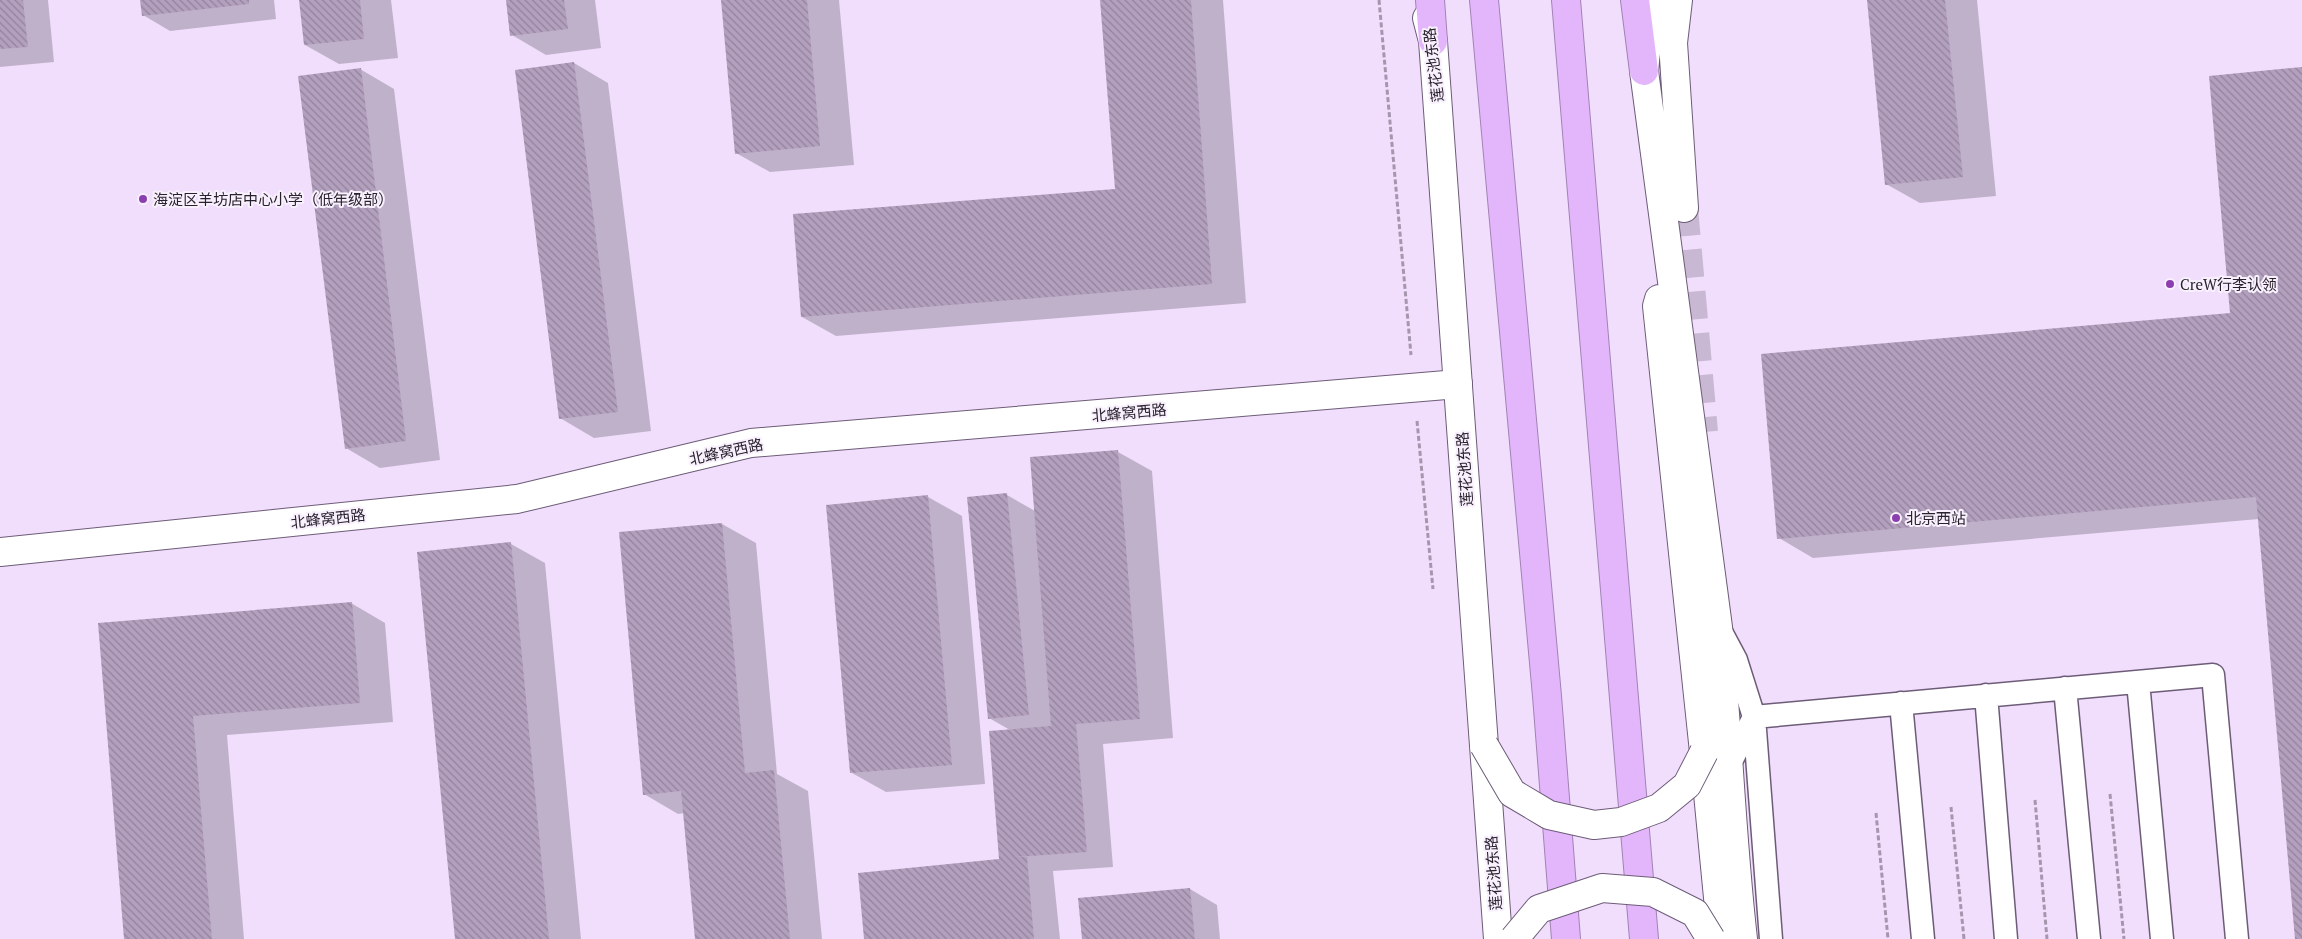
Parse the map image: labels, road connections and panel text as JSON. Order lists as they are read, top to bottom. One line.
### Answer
{"streets":{"street":["莲花池东路","北蜂窝西路"]},"crossings":[["莲花池东路","北蜂窝西路"]],"places":["海淀区羊坊店中心小学（低年级部）","CreW行李认领","北京西站"]}
